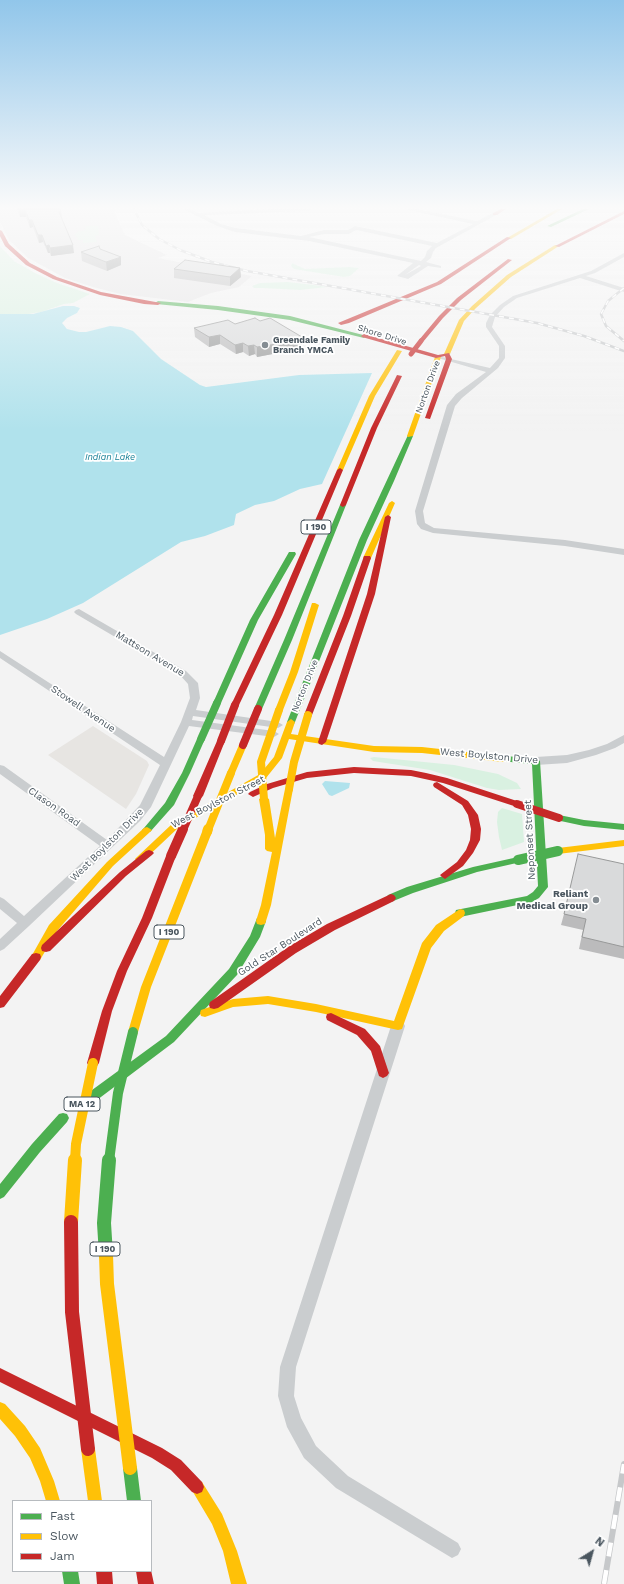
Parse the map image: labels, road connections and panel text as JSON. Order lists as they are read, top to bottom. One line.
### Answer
{"streets":{"main road":["Shore Drive","Norton Drive","I 190","West Boylston Drive","West Boylston Street","Neponset Street","Gold Star Boulevard","MA 12"],"street":["Mattson Avenue","Stowell Avenue","Clason Road"]},"crossings":[["Shore Drive","Norton Drive"],["Norton Drive","West Boylston Drive"],["Norton Drive","West Boylston Street"],["Mattson Avenue","West Boylston Drive"],["Stowell Avenue","West Boylston Drive"],["West Boylston Drive","Clason Road"],["West Boylston Drive","Neponset Street"]],"water":["Indian Lake"],"places":["Greendale Family Branch YMCA","Reliant Medical Group"],"legend":["Fast","Slow","Jam"],"north":"top right"}
